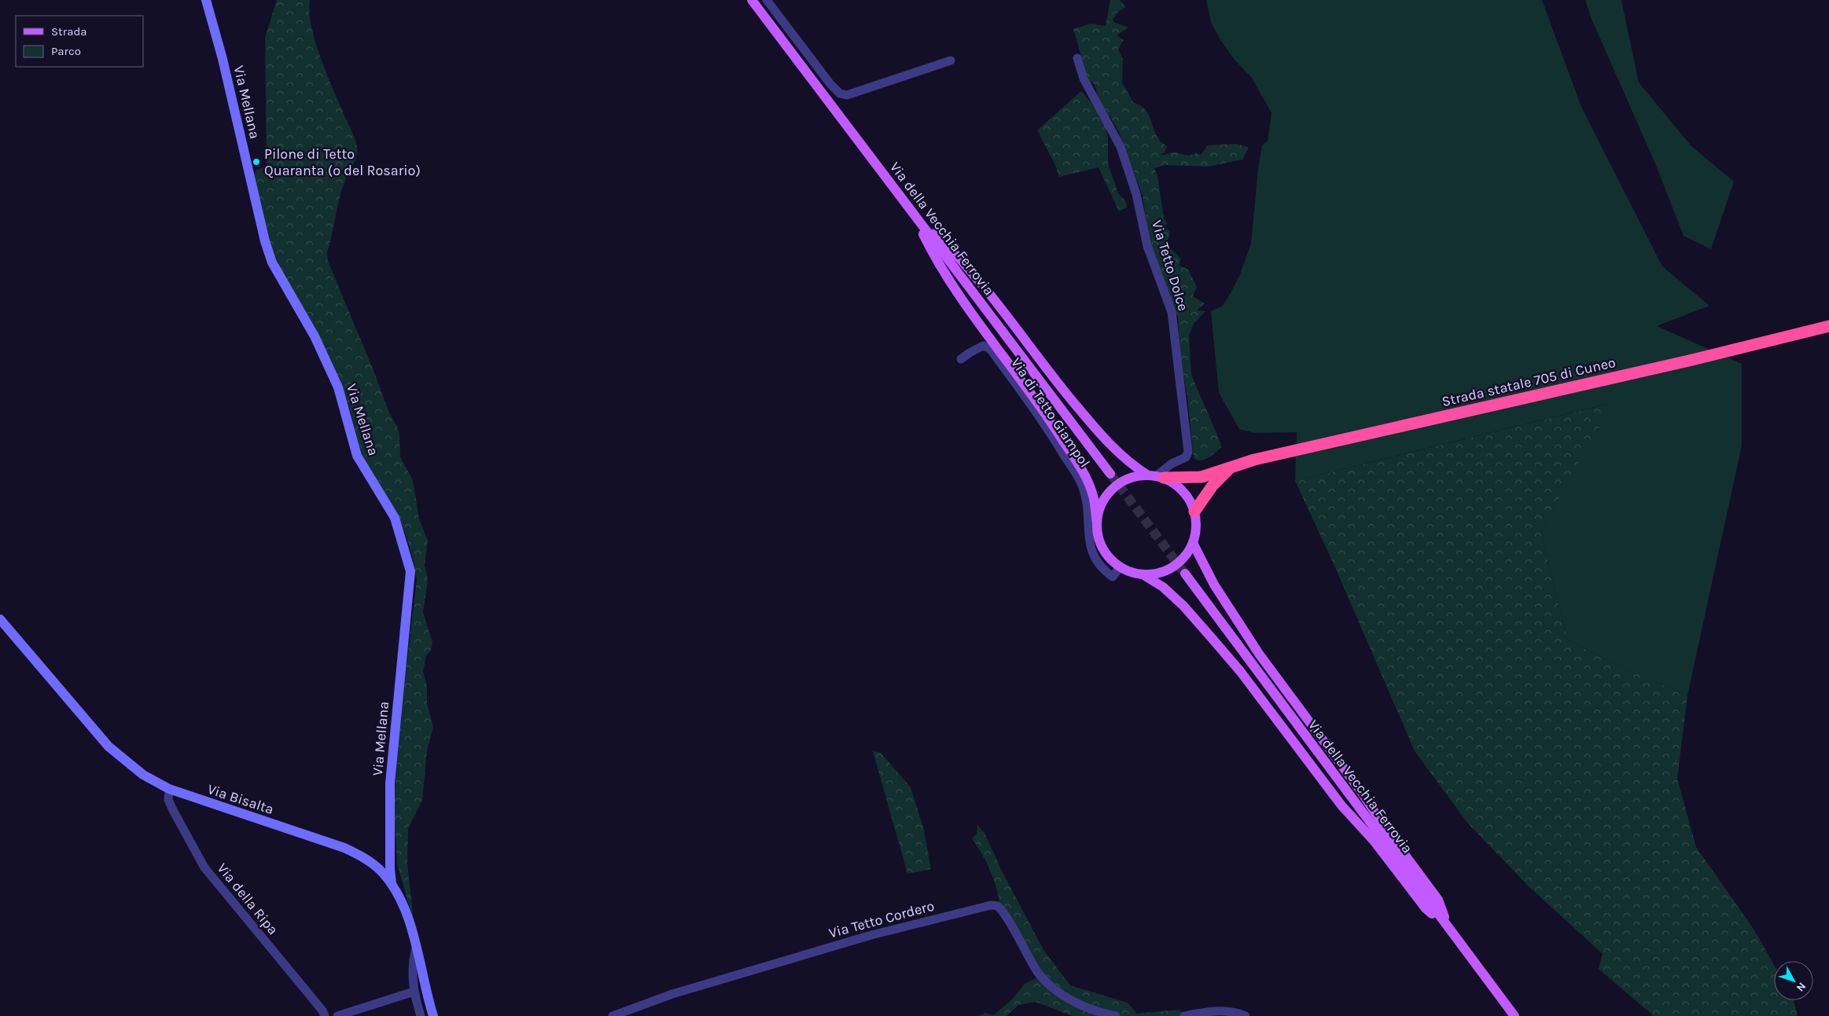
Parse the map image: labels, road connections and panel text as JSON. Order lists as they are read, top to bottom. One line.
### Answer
{"streets":{"highway":["Strada statale 705 di Cuneo"],"main road":["Via della Vecchia Ferrovia"],"street":["Via Mellana","Via Tetto Dolce","Via di Tetto Giampol","Via Bisalta","Via della Ripa","Via Tetto Cordero"]},"crossings":[["Via Mellana","Via Bisalta"],["Via Tetto Dolce","Strada statale 705 di Cuneo"],["Via Tetto Dolce","Via di Tetto Giampol"],["Strada statale 705 di Cuneo","Via di Tetto Giampol"],["Via Bisalta","Via della Ripa"]],"places":["Pilone di Tetto Quaranta (o del Rosario)"],"legend":["Strada","Parco"],"north":"bottom right"}
